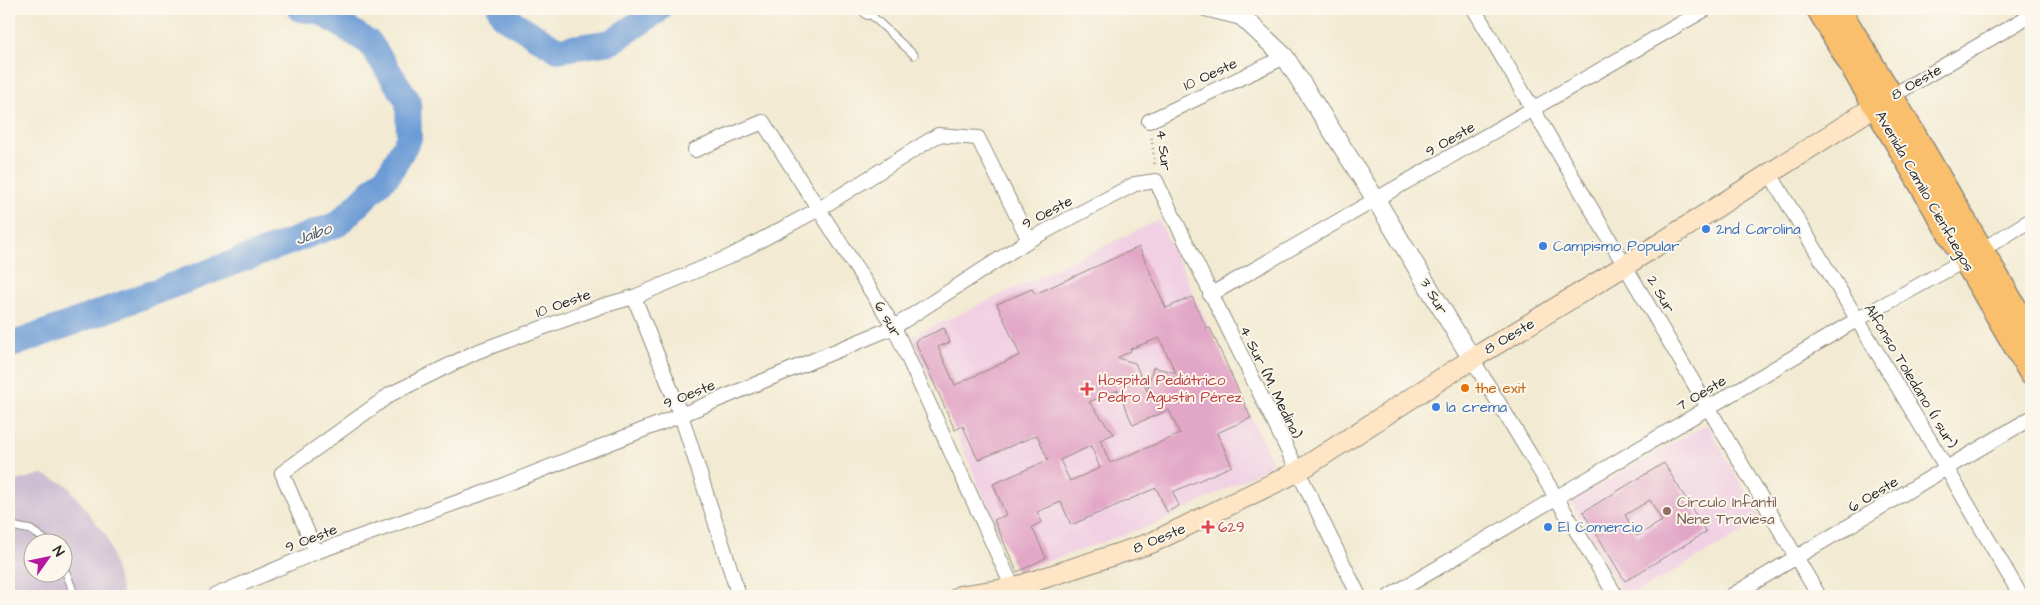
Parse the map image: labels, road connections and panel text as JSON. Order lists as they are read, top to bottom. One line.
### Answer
{"streets":{"main road":["8 Oeste","Avenida Camilo Cienfuegos"],"street":["10 Oeste","9 Oeste","2 Sur","3 Sur","6 sur","Alfonso Toledano (1 sur)","4 Sur (M. Medina)","7 Oeste","6 Oeste"],"path":["4 Sur"]},"crossings":[["10 Oeste","9 Oeste"],["10 Oeste","4 Sur"],["10 Oeste","3 Sur"],["10 Oeste","6 sur"],["8 Oeste","Avenida Camilo Cienfuegos"],["8 Oeste","2 Sur"],["8 Oeste","3 Sur"],["8 Oeste","6 sur"],["8 Oeste","Alfonso Toledano (1 sur)"],["8 Oeste","4 Sur (M. Medina)"],["9 Oeste","4 Sur"],["9 Oeste","2 Sur"],["9 Oeste","3 Sur"],["9 Oeste","6 sur"],["9 Oeste","4 Sur (M. Medina)"],["4 Sur","4 Sur (M. Medina)"],["Avenida Camilo Cienfuegos","7 Oeste"],["2 Sur","7 Oeste"],["2 Sur","6 Oeste"],["3 Sur","7 Oeste"],["Alfonso Toledano (1 sur)","7 Oeste"],["Alfonso Toledano (1 sur)","6 Oeste"]],"water":["Jaibo"],"places":{"other":["2nd Carolina","Campismo Popular","the exit","la crema","Círculo Infantil Nene Traviesa","El Comercio"],"health":["Hospital Pediátrico Pedro Agustín Pérez","629"]},"north":"top right"}
